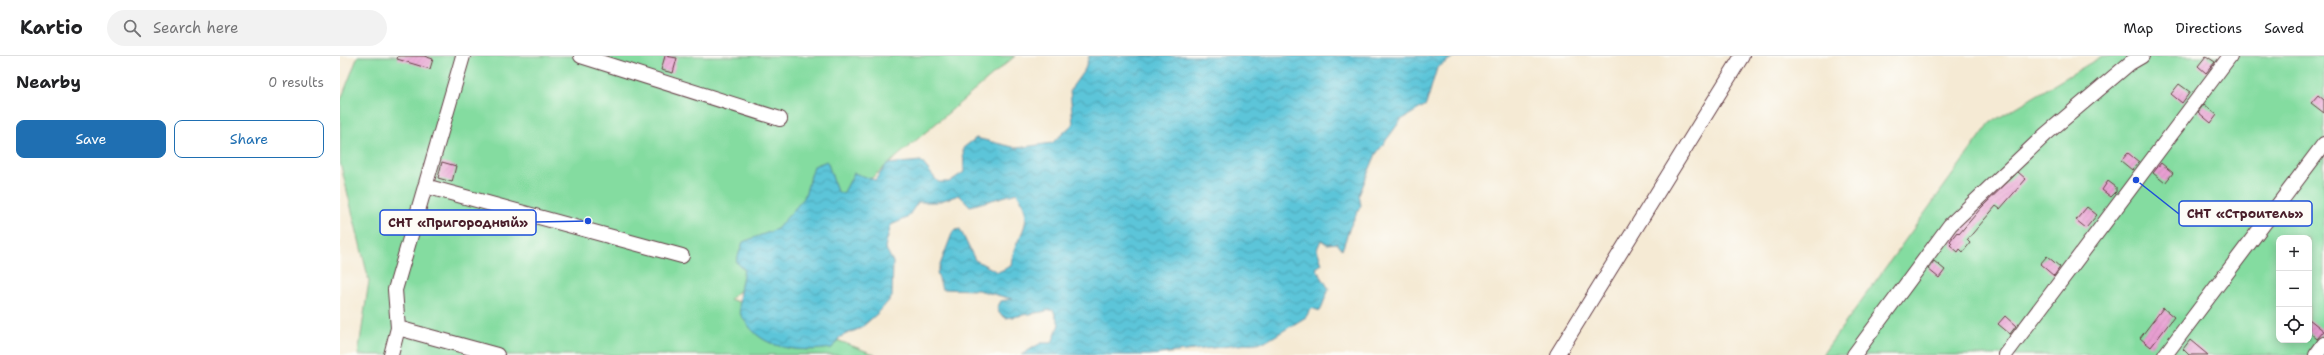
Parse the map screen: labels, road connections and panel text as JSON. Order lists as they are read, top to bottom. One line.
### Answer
{"places":["СНТ «Строитель»","СНТ «Пригородный»"],"page":{"header":"Kartio","search":"Search here","nav":["Map","Directions","Saved"],"heading":["Nearby","0 results"],"buttons":["Save","Share"],"map_buttons":["+","−"]}}
